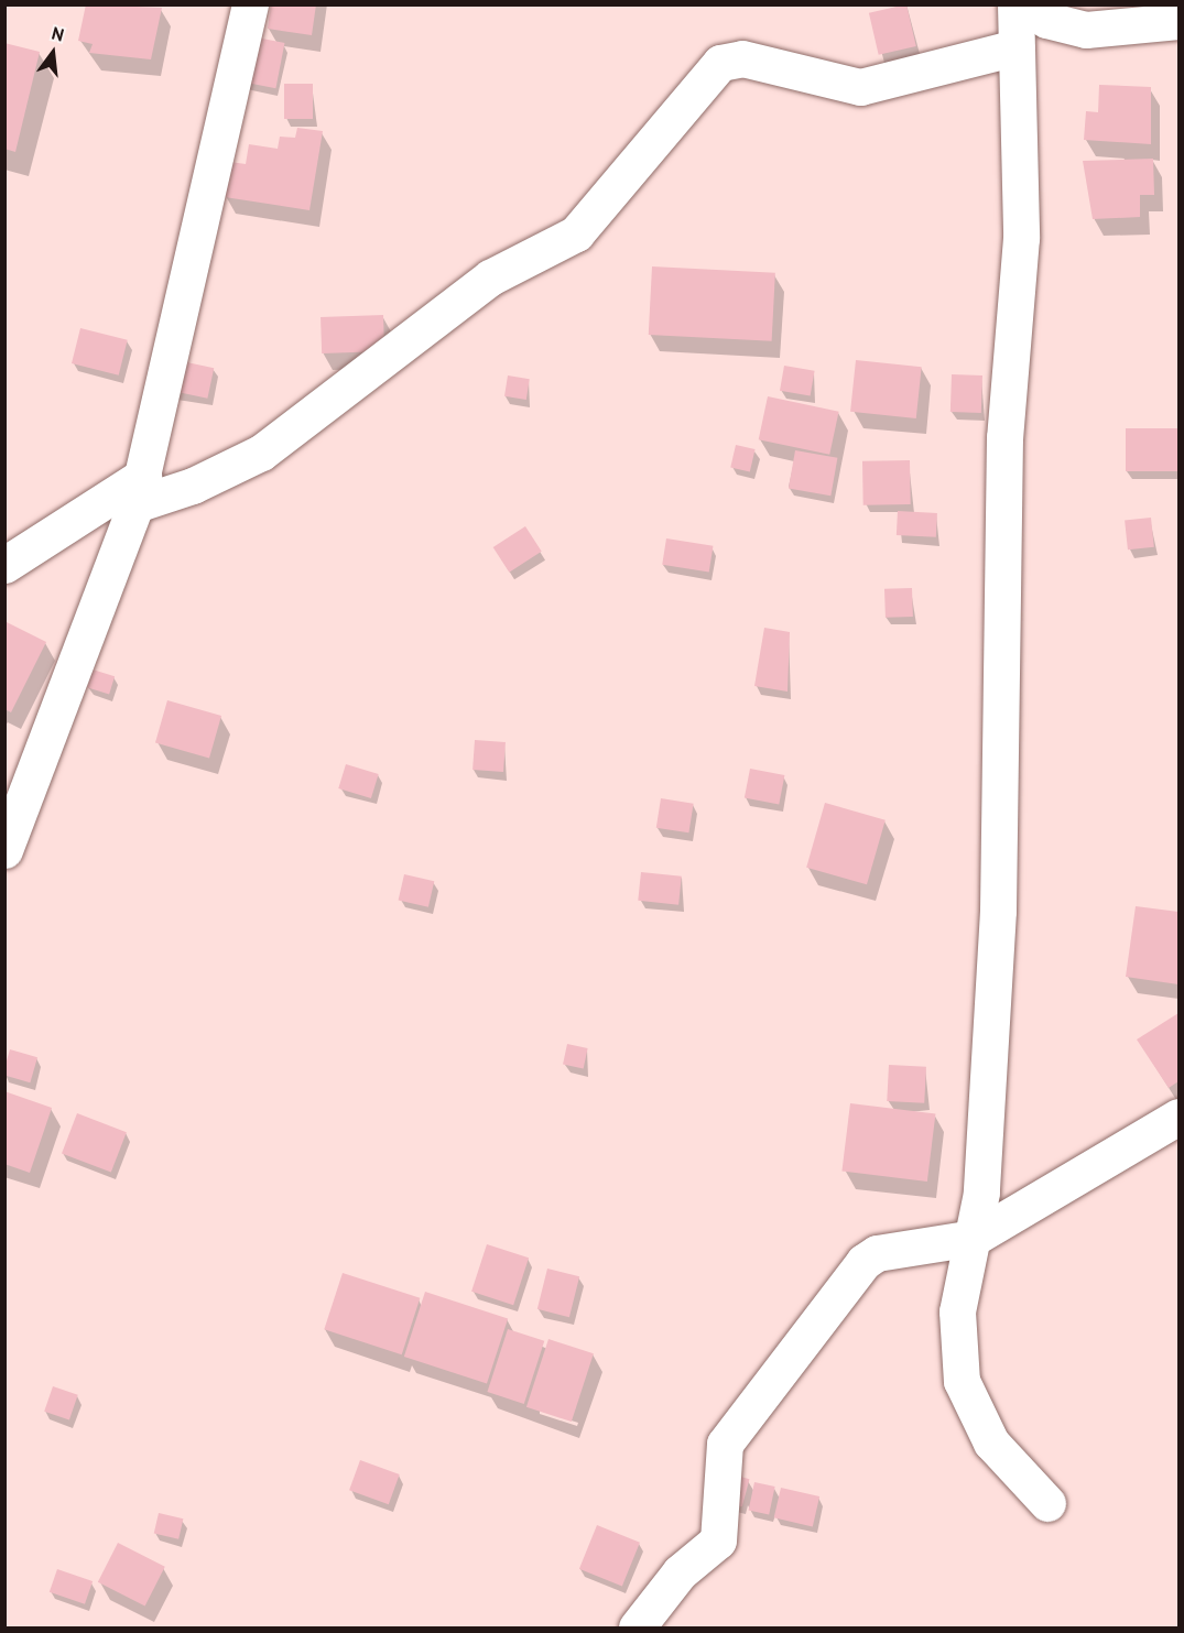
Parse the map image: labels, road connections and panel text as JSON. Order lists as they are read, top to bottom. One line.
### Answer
{"north":"top"}
